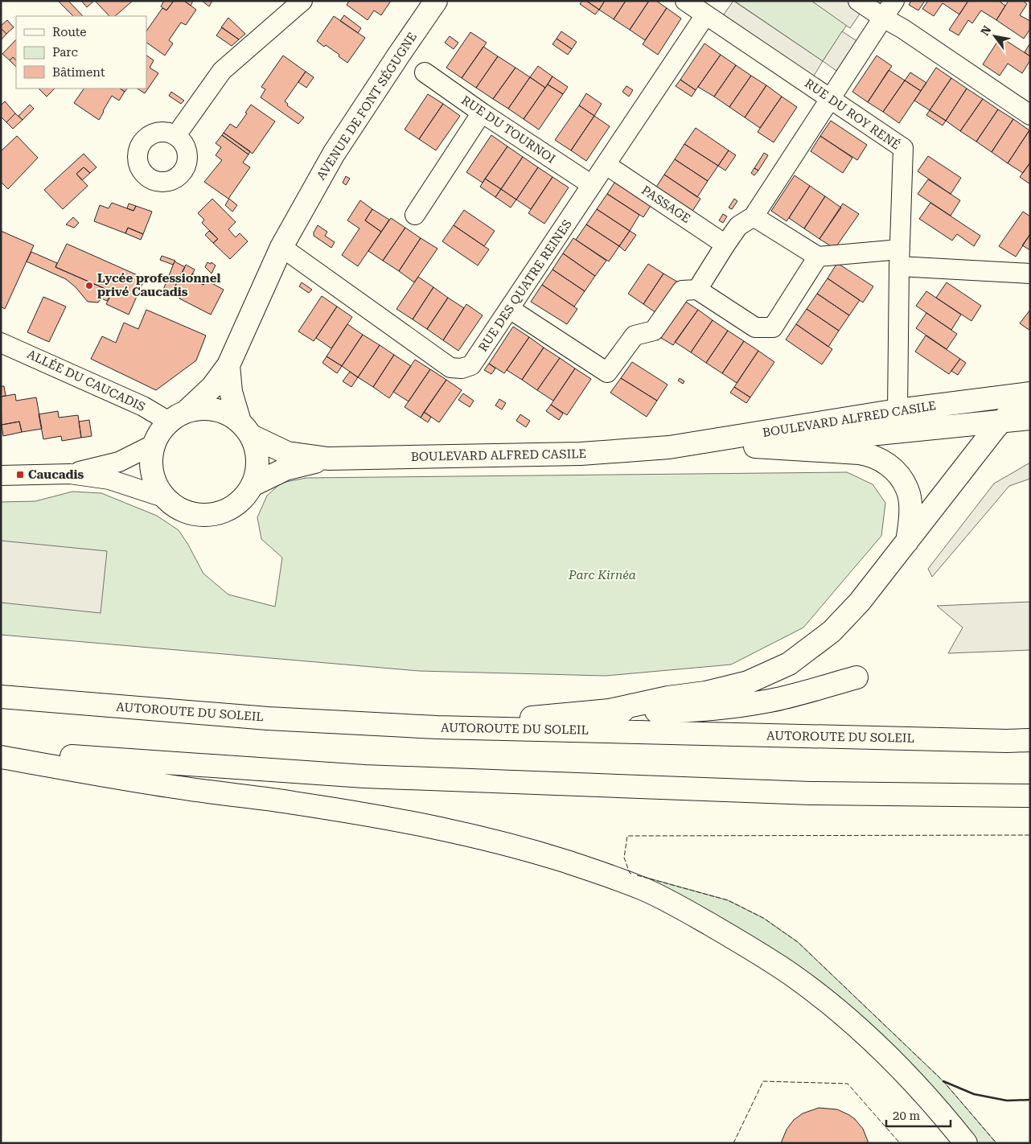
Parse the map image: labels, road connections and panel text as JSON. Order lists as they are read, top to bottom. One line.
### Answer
{"streets":{"main road":["AVENUE DE FONT SÉGUGNE","BOULEVARD ALFRED CASILE","AUTOROUTE DU SOLEIL"],"street":["RUE DU ROY RENÉ","RUE DU TOURNOI","PASSAGE","RUE DES QUATRE REINES","ALLÉE DU CAUCADIS"]},"crossings":[["AVENUE DE FONT SÉGUGNE","RUE DES QUATRE REINES"],["AVENUE DE FONT SÉGUGNE","ALLÉE DU CAUCADIS"],["AVENUE DE FONT SÉGUGNE","BOULEVARD ALFRED CASILE"],["RUE DU ROY RENÉ","RUE DES QUATRE REINES"],["RUE DU ROY RENÉ","BOULEVARD ALFRED CASILE"],["RUE DU TOURNOI","RUE DES QUATRE REINES"],["PASSAGE","RUE DES QUATRE REINES"],["ALLÉE DU CAUCADIS","BOULEVARD ALFRED CASILE"]],"parks":["Parc Kirnéa"],"places":{"other":["Lycée professionnel privé Caucadis"],"transit":["Caucadis"]},"legend":["Route","Parc","Bâtiment"],"scale_bar":"20 m","north":"top left"}
